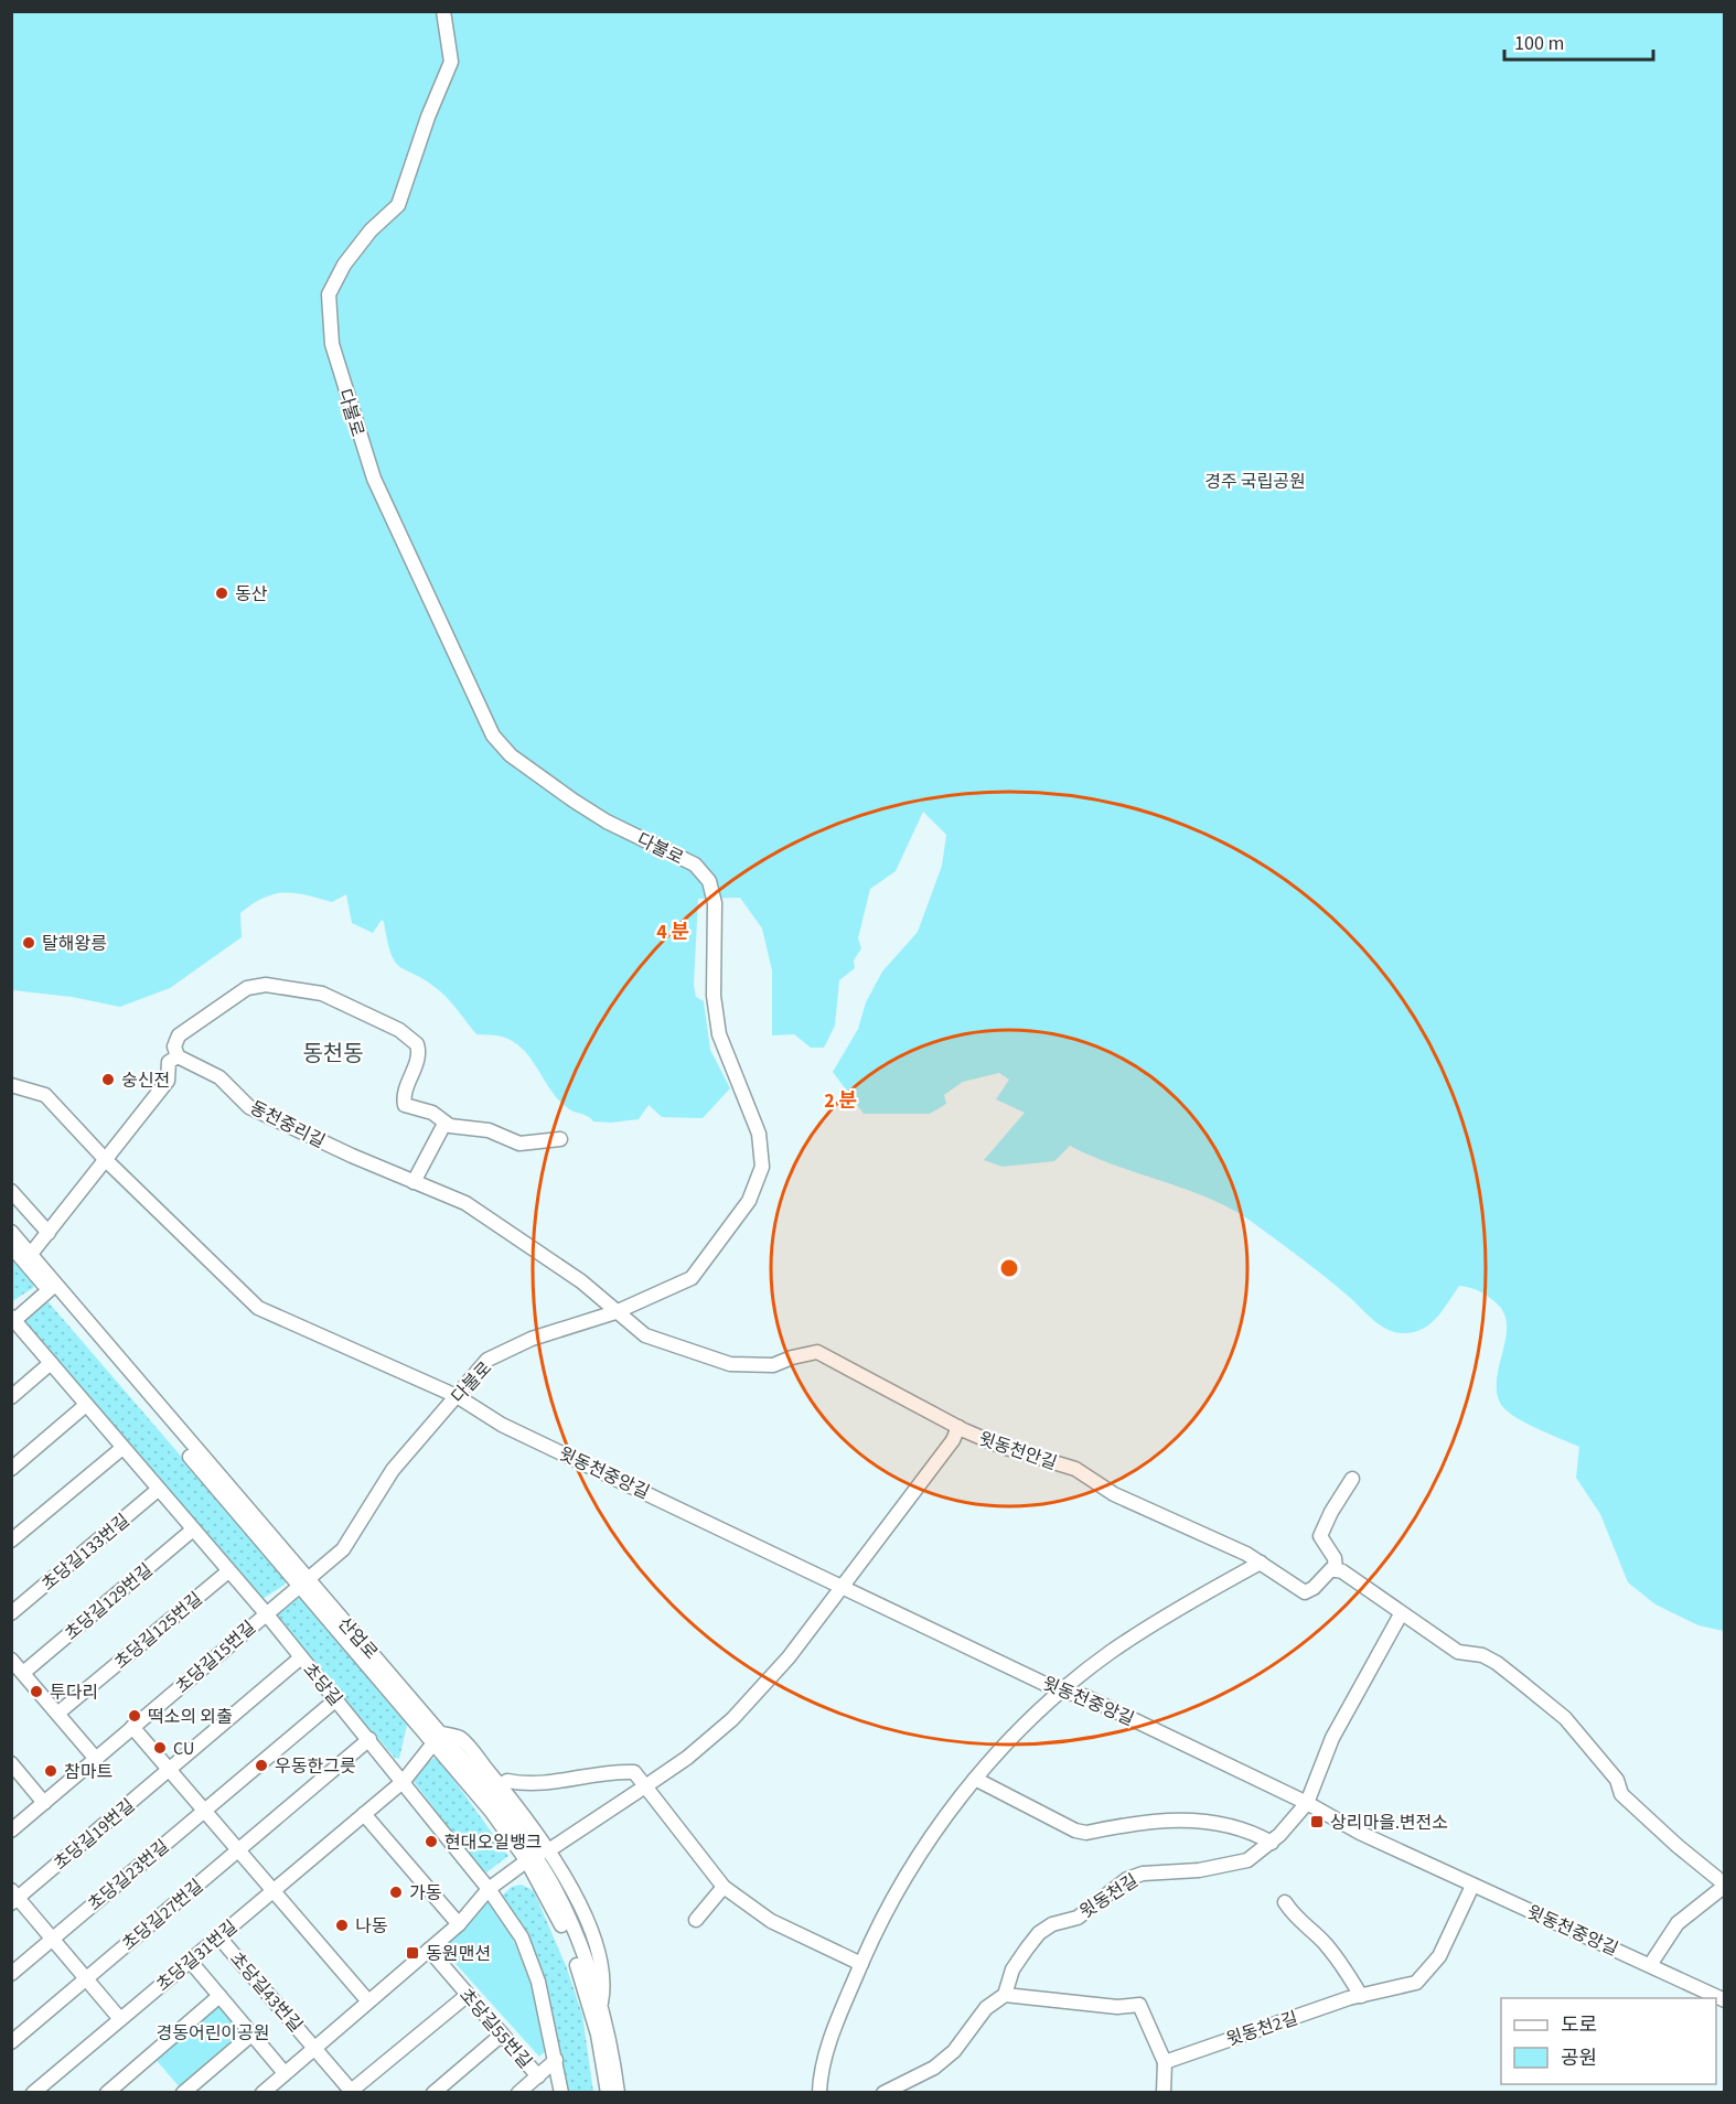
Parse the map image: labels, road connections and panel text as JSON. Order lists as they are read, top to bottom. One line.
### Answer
{"streets":{"street":["다불로","동천중리길","윗동천안길","윗동천중앙길","초당길133번길","초당길129번길","초당길125번길","산업로","초당길15번길","초당길","초당길19번길","초당길23번길","윗동천길","초당길27번길","초당길31번길","초당길43번길","초당길55번길","윗동천2길"]},"crossings":[["다불로","동천중리길"],["다불로","윗동천안길"],["다불로","윗동천중앙길"],["다불로","산업로"],["다불로","초당길15번길"],["다불로","초당길"],["동천중리길","윗동천안길"],["윗동천안길","초당길43번길"],["윗동천중앙길","윗동천길"],["윗동천중앙길","초당길43번길"],["윗동천중앙길","윗동천2길"],["초당길133번길","초당길"],["초당길129번길","초당길"],["초당길125번길","초당길"],["산업로","초당길31번길"],["산업로","초당길43번길"],["초당길15번길","초당길"],["초당길","초당길19번길"],["초당길","초당길23번길"],["초당길","초당길27번길"],["초당길","초당길31번길"],["초당길","초당길43번길"],["초당길","초당길55번길"],["초당길31번길","초당길43번길"],["초당길43번길","초당길55번길"]],"districts":["동천동"],"parks":["경주 국립공원","경동어린이공원"],"places":{"other":["동산","탈해왕릉","숭신전","투다리","떡소의 외출","CU","우동한그릇","참마트","현대오일뱅크","가동","나동"],"transit":["상리마을.변전소","동원맨션"]},"legend":["도로","공원"],"scale_bar":"100 m","rings":["4 분","2 분"]}
